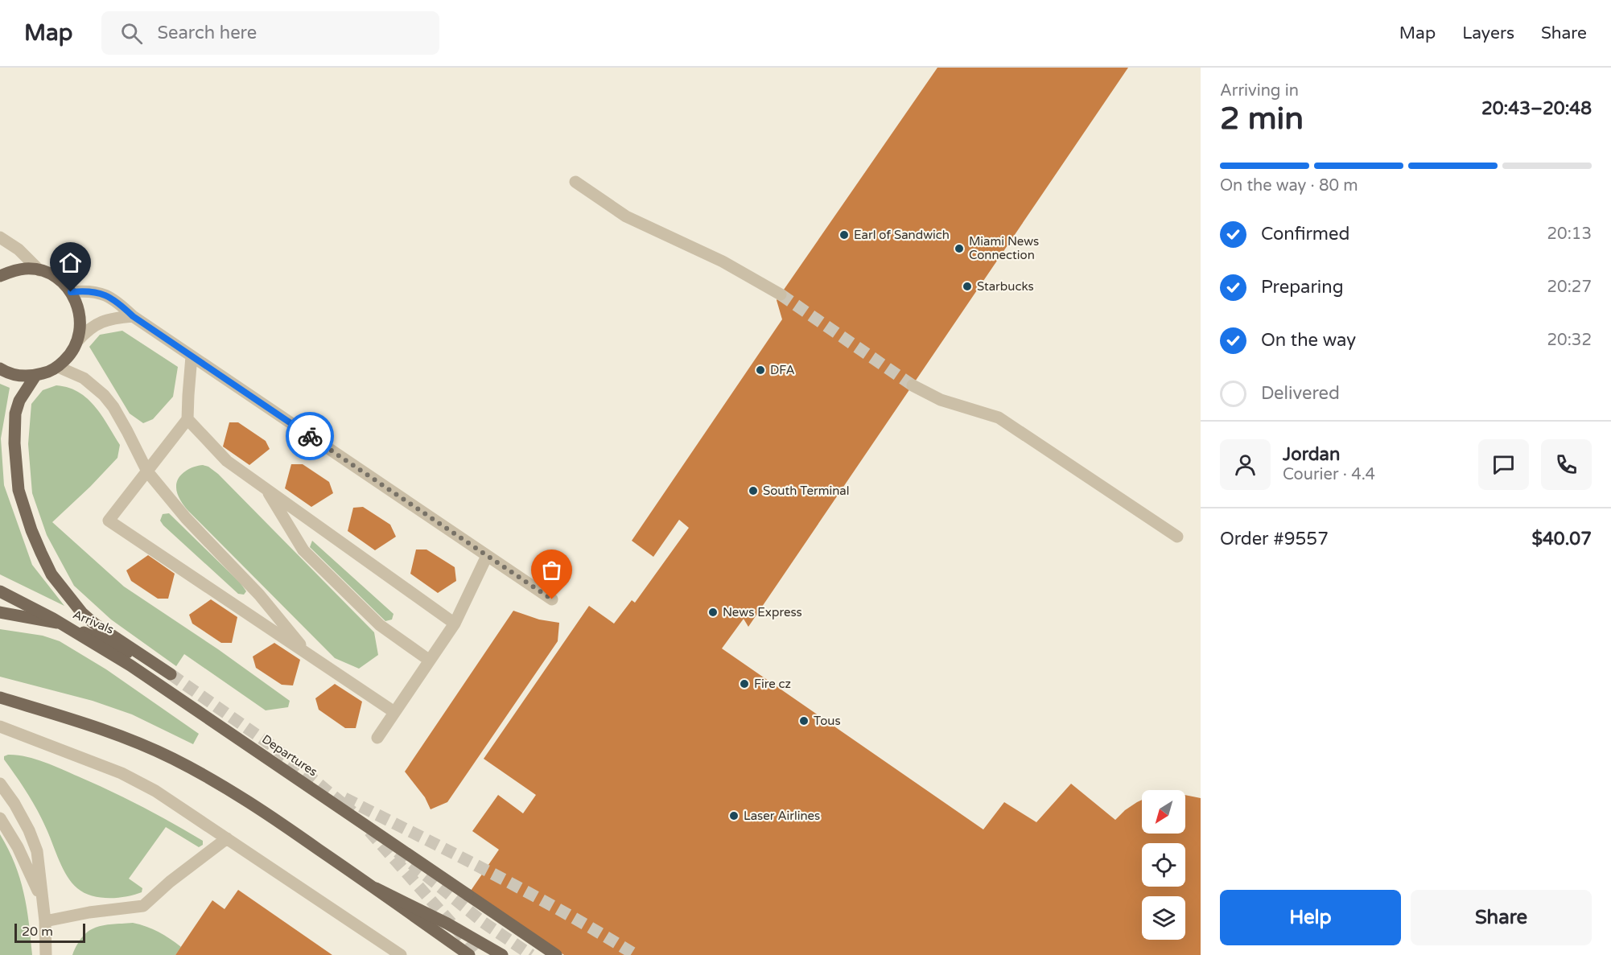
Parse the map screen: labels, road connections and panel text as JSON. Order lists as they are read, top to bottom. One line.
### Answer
{"streets":{"main road":["Arrivals","Departures"]},"places":["Earl of Sandwich","Miami News Connection","Starbucks","DFA","South Terminal","News Express","Fire cz","Tous","Laser Airlines"],"scale_bar":"20 m","north":"bottom left","page":{"header":"Map","search":"Search here","nav":["Map","Layers","Share"],"heading":["2 min","Arriving in","20:43–20:48"],"panel":["Jordan","Courier · 4.4","Order #9557","$40.07"],"bar":"On the way · 80 m","list":[["Confirmed","20:13"],["Preparing","20:27"],["On the way","20:32"],"Delivered"],"buttons":["Help","Share"],"scale":"20 m"}}
